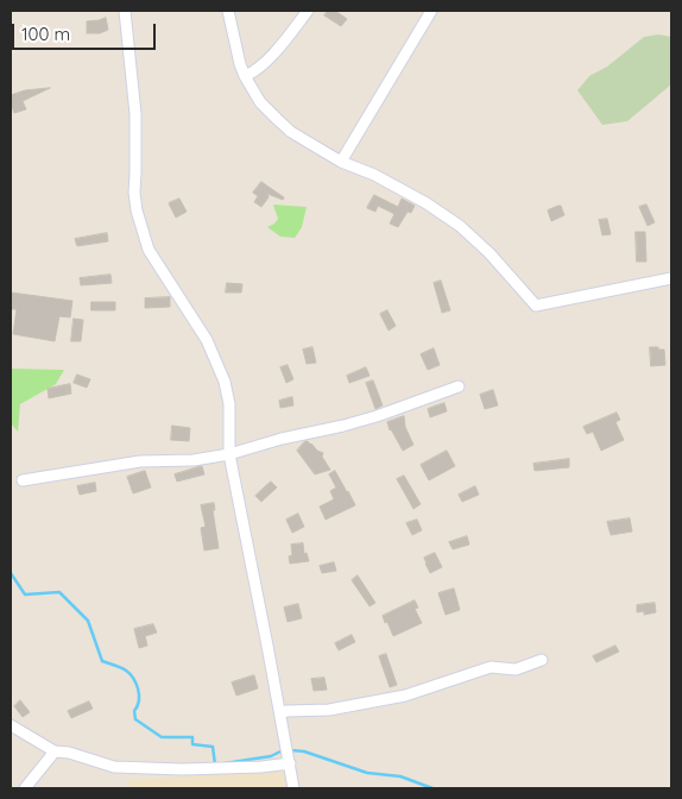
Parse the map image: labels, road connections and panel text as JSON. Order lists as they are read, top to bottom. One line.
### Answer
{"scale_bar":"100 m"}
